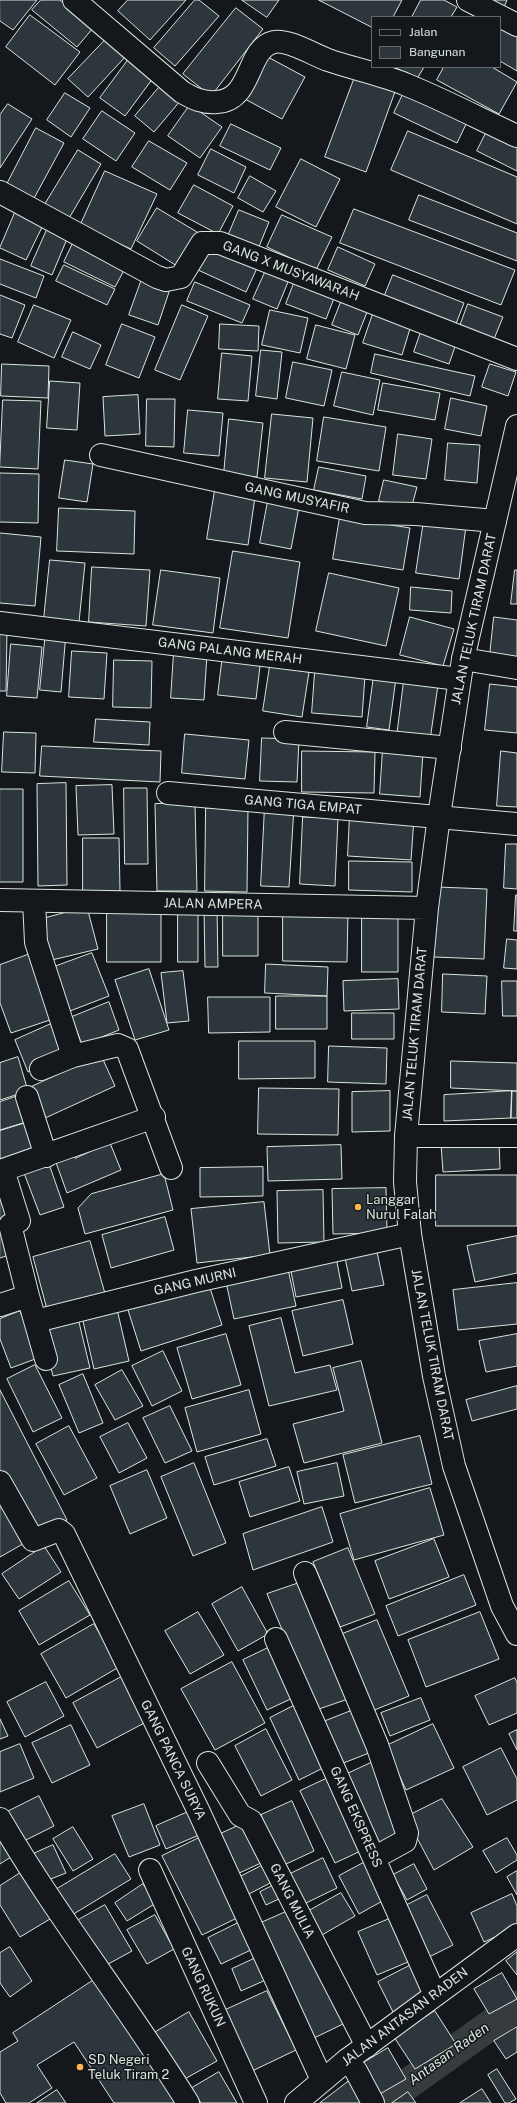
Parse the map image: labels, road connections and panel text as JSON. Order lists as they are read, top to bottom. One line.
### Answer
{"streets":{"street":["GANG X MUSYAWARAH","GANG MUSYAFIR","JALAN TELUK TIRAM DARAT","GANG PALANG MERAH","GANG TIGA EMPAT","JALAN AMPERA","GANG MURNI","GANG PANCA SURYA","GANG EKSPRESS","GANG MULIA","GANG RUKUN","JALAN ANTASAN RADEN"]},"crossings":[["GANG MUSYAFIR","JALAN TELUK TIRAM DARAT"],["JALAN TELUK TIRAM DARAT","GANG PALANG MERAH"],["JALAN TELUK TIRAM DARAT","GANG TIGA EMPAT"],["JALAN TELUK TIRAM DARAT","JALAN AMPERA"],["JALAN TELUK TIRAM DARAT","GANG MURNI"],["GANG PANCA SURYA","JALAN ANTASAN RADEN"],["GANG EKSPRESS","JALAN ANTASAN RADEN"],["GANG MULIA","JALAN ANTASAN RADEN"]],"water":["Antasan Raden"],"places":["Langgar Nurul Falah","SD Negeri Teluk Tiram 2"],"legend":["Jalan","Bangunan"]}
